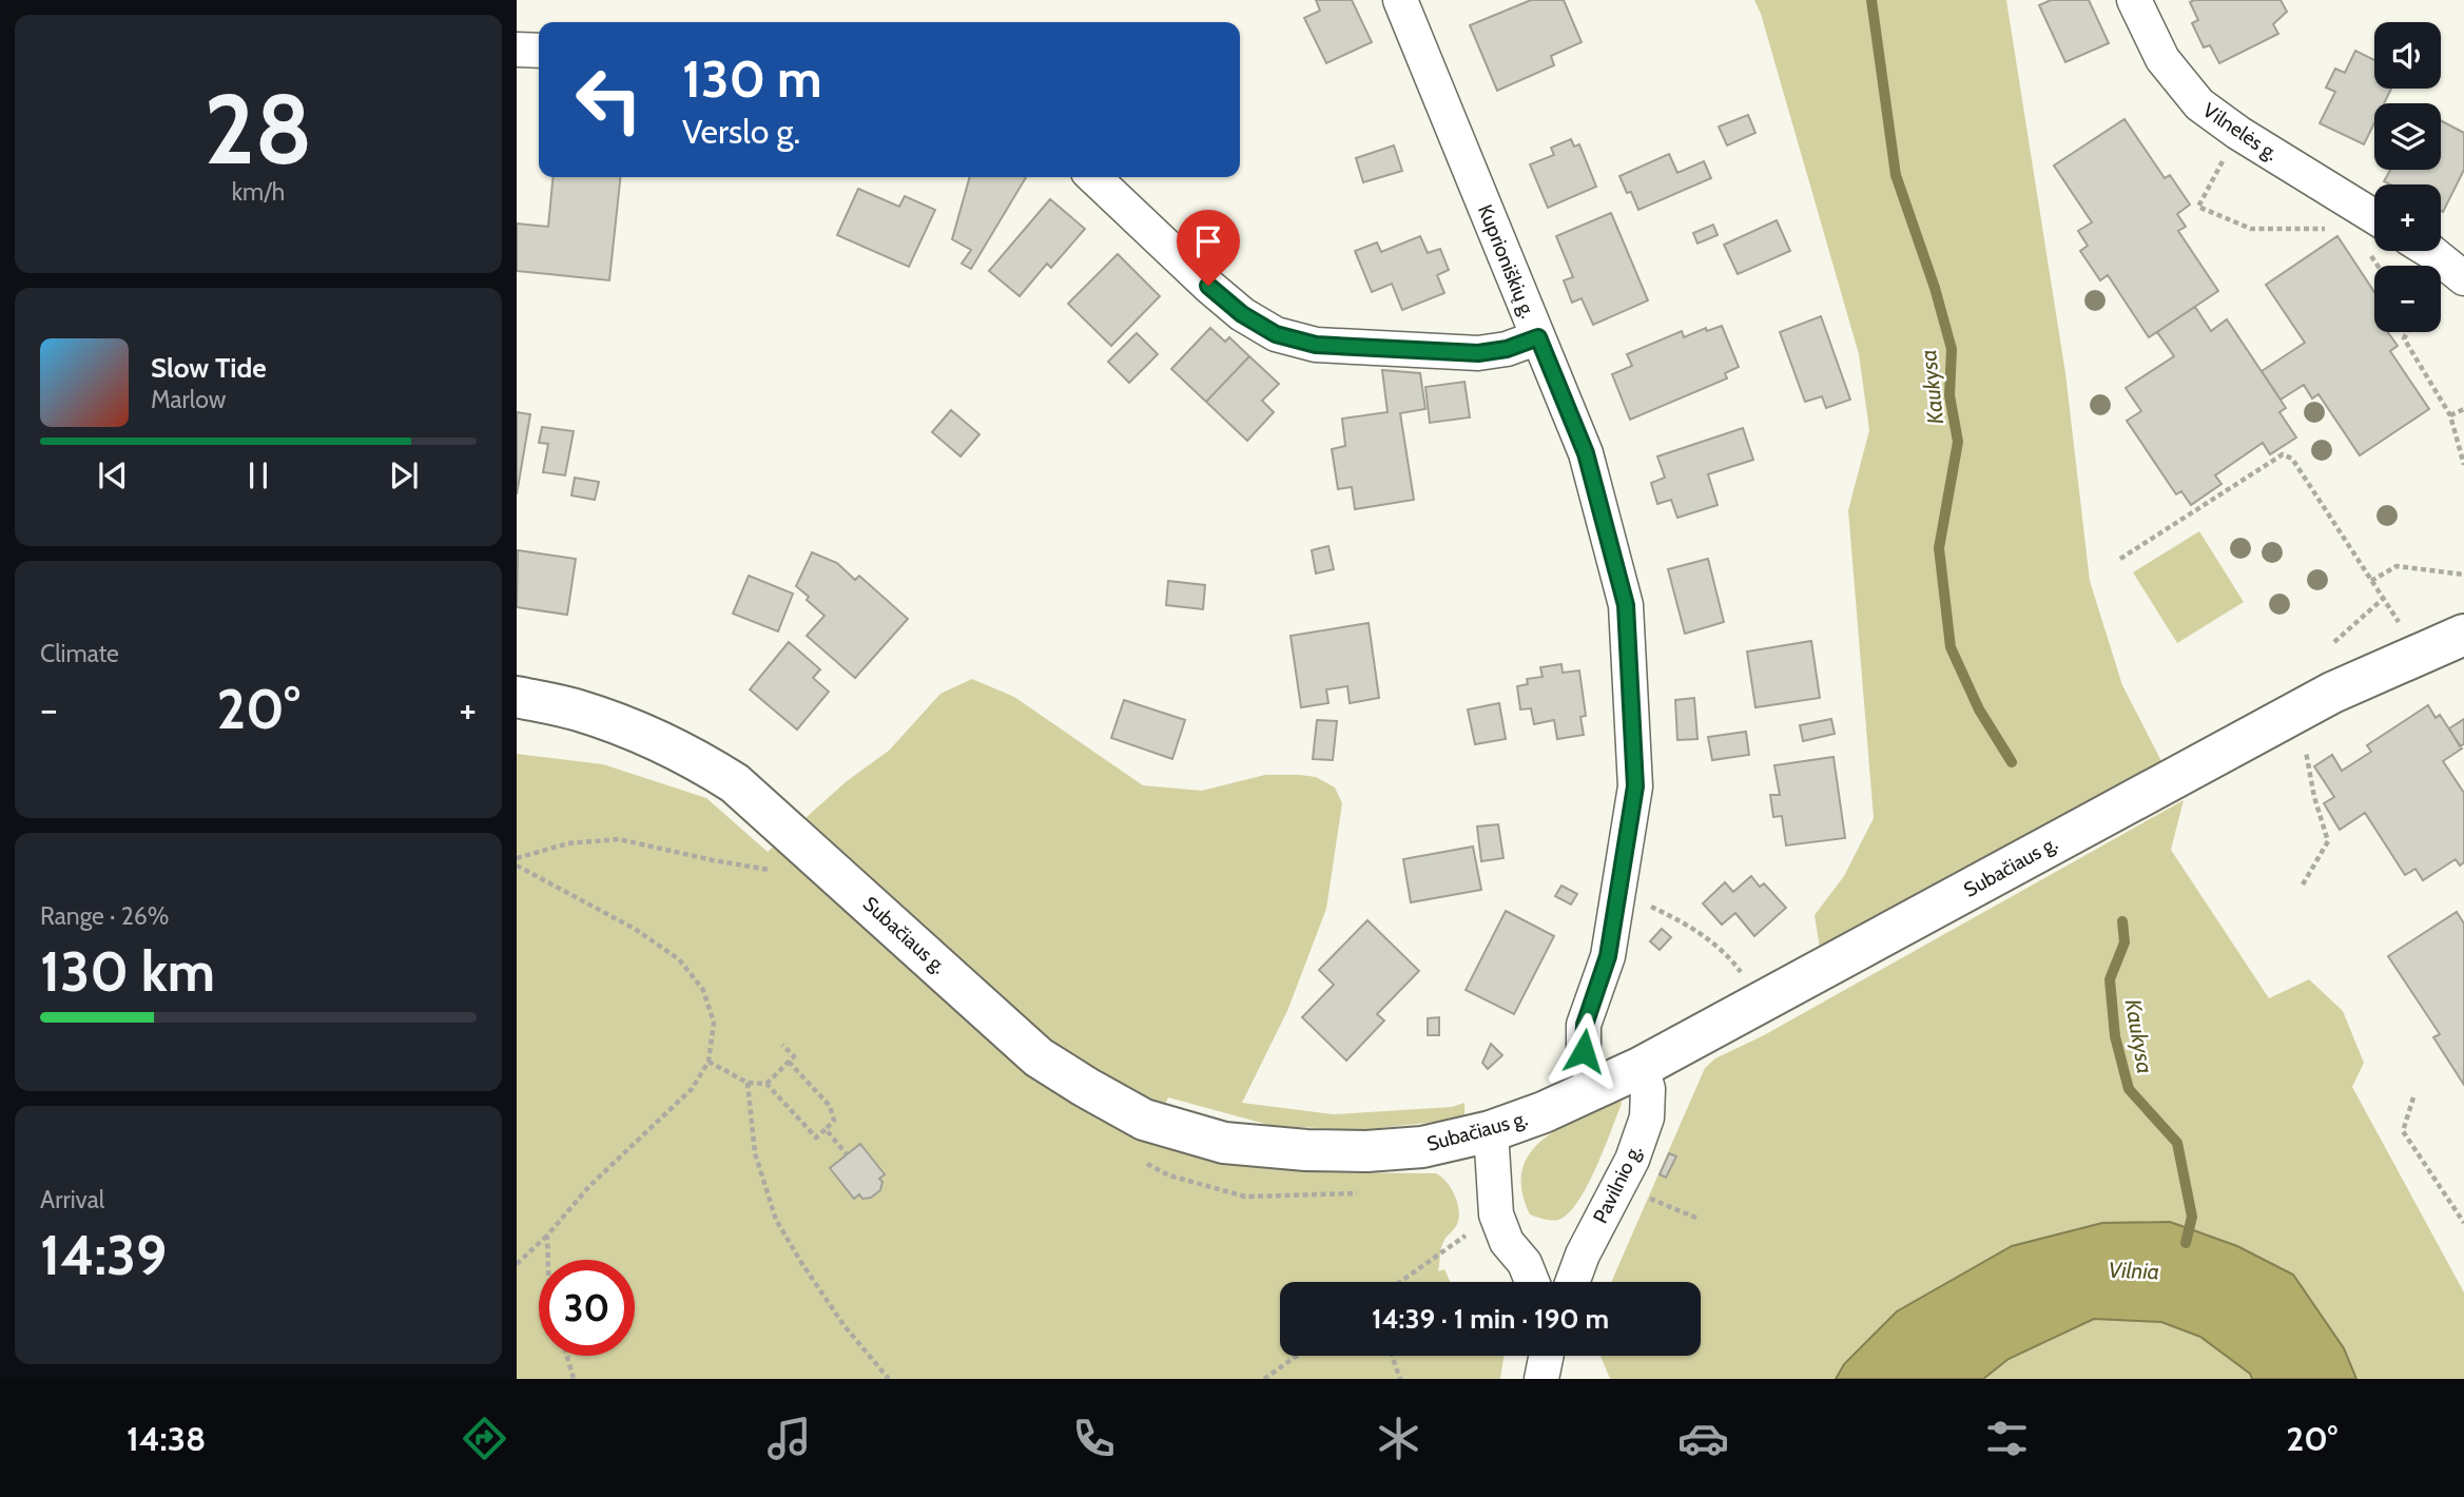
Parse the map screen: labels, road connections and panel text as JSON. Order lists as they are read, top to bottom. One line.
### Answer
{"streets":{"street":["Vilnelės g.","Kuprioniškių g.","Subačiaus g.","Pavilnio g."]},"crossings":[["Kuprioniškių g.","Subačiaus g."],["Subačiaus g.","Pavilnio g."]],"water":["Kaukysa","Vilnia"],"page":{"tile":[["28","km/h"],"Climate",["Range · 26%","130 km"],["Arrival","14:39"]],"map_buttons":["+","−"],"turn":["130 m","Verslo g."],"song":["Slow Tide","Marlow"],"heat":["−","20°","+"],"limit":"30","trip":"14:39 · 1 min · 190 m","tabs":["14:38","20°"]}}
